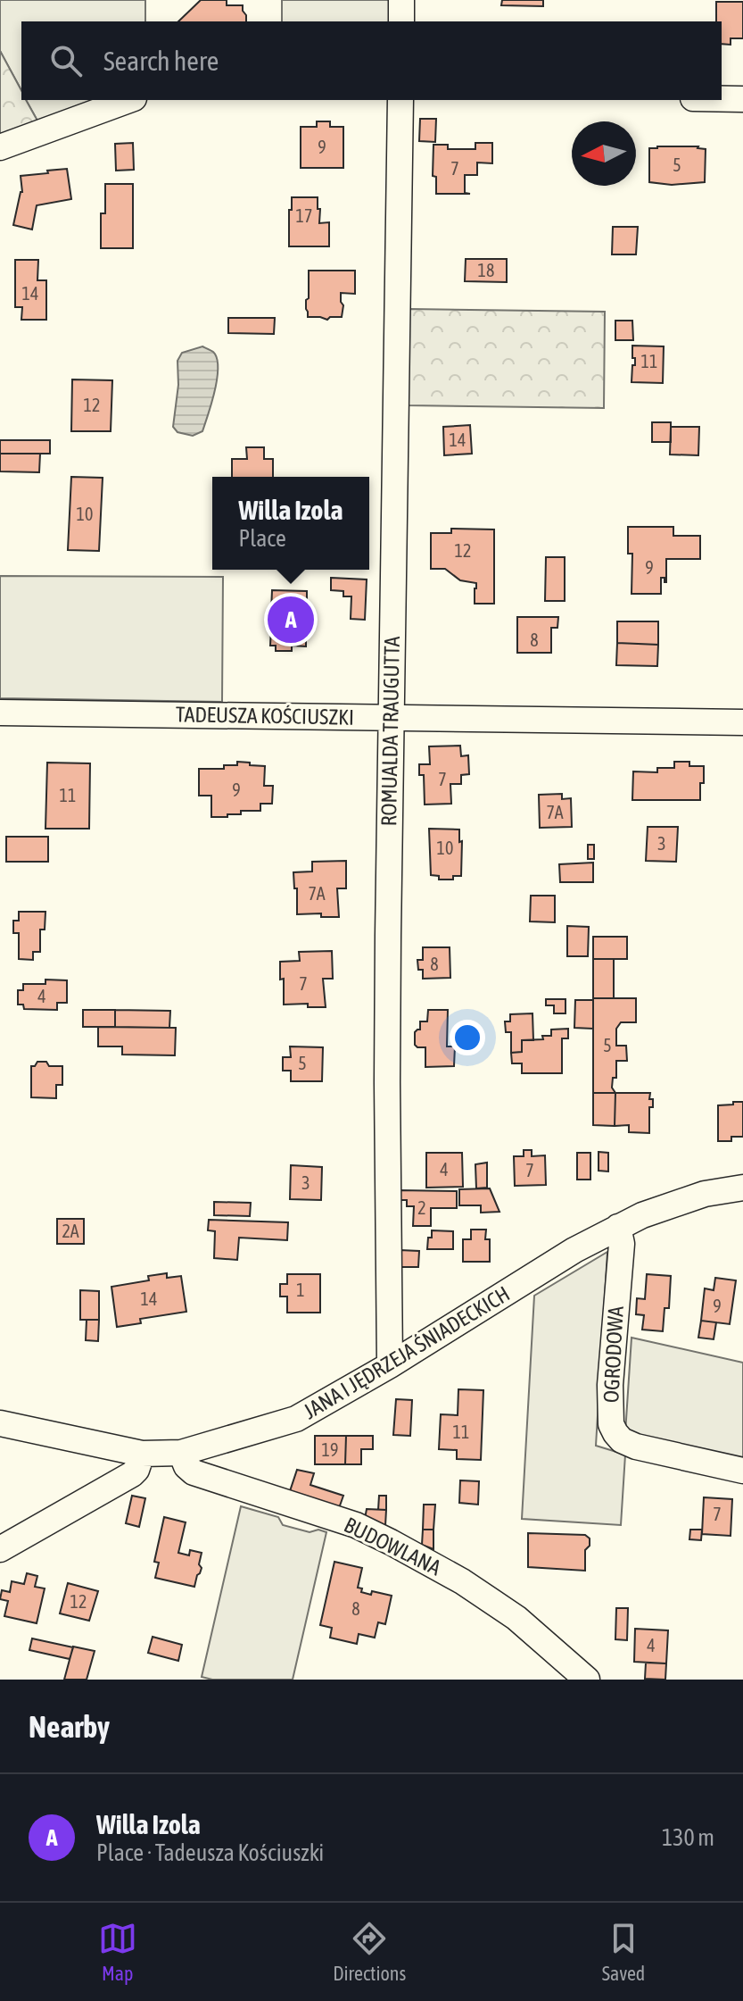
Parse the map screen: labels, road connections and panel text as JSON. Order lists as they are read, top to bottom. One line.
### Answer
{"streets":{"street":["TADEUSZA KOŚCIUSZKI","ROMUALDA TRAUGUTTA","JANA I JĘDRZEJA ŚNIADECKICH","OGRODOWA","BUDOWLANA"]},"crossings":[["TADEUSZA KOŚCIUSZKI","ROMUALDA TRAUGUTTA"],["ROMUALDA TRAUGUTTA","JANA I JĘDRZEJA ŚNIADECKICH"],["JANA I JĘDRZEJA ŚNIADECKICH","OGRODOWA"],["JANA I JĘDRZEJA ŚNIADECKICH","BUDOWLANA"]],"house_numbers":["9","5","7","17","18","14","11","12","14","10","12","9","8","7","9","11","7A","3","10","7A","8","7","4","5","5","4","7","3","2","2A","1","14","9","11","19","7","12","8","4"],"north":"left","page":{"search":"Search here","popup":["Willa Izola","Place"],"pins":"A","heading":"Nearby","list":[{"mark":"A","name":"Willa Izola","note":"Place · Tadeusza Kościuszki","value":"130 m"}],"nav":["Map","Directions","Saved"]}}
